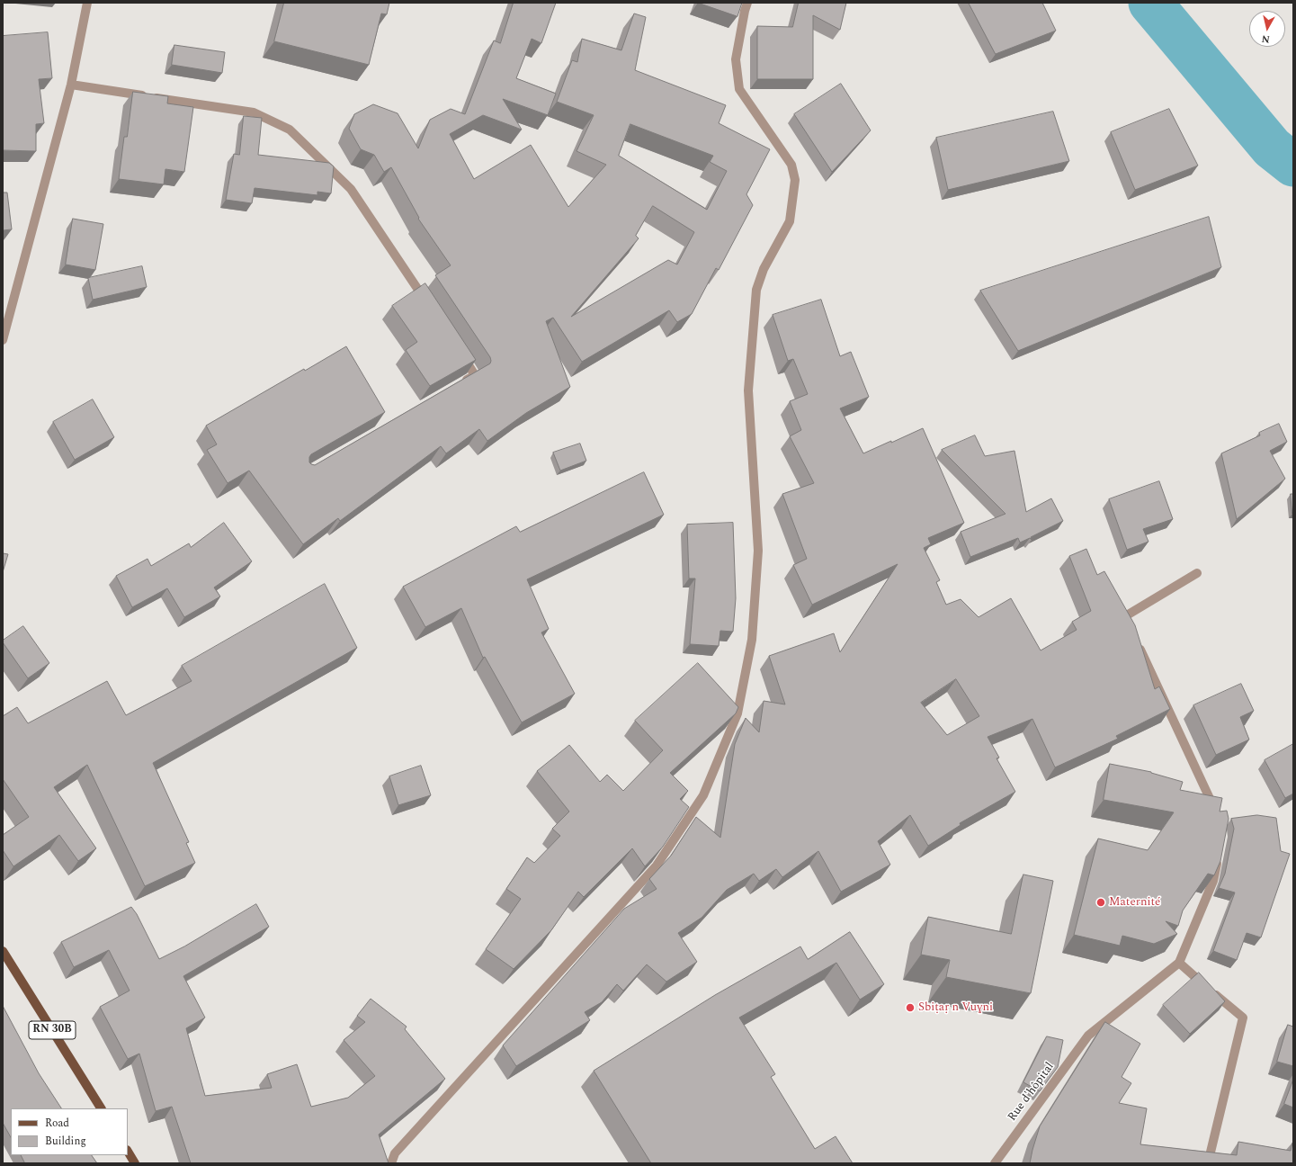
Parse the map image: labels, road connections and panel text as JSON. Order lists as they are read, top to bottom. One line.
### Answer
{"streets":{"main road":["RN 30B"],"street":["Rue d'hôpital"]},"places":["Maternité","Sbiṭaṛ n Vuɣni"],"legend":["Road","Building"],"north":"bottom"}
